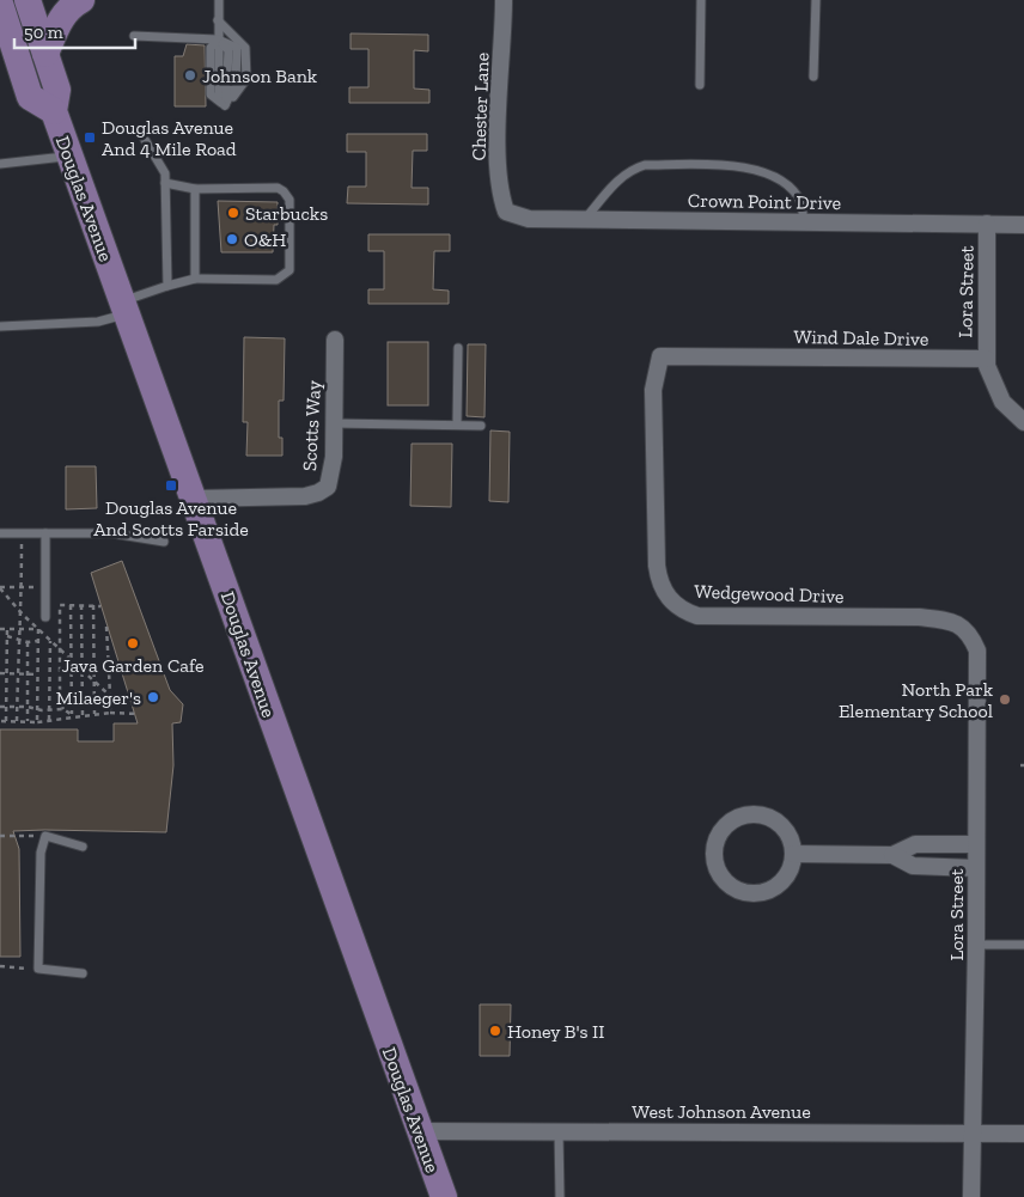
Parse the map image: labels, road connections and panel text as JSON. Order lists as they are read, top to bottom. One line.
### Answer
{"streets":{"main road":["Douglas Avenue"],"street":["Chester Lane","Crown Point Drive","Lora Street","Wind Dale Drive","Scotts Way","Wedgewood Drive","West Johnson Avenue"]},"crossings":[["Chester Lane","Crown Point Drive"],["Douglas Avenue","Scotts Way"],["Douglas Avenue","West Johnson Avenue"],["Crown Point Drive","Lora Street"],["Lora Street","Wind Dale Drive"],["Lora Street","Wedgewood Drive"],["Lora Street","West Johnson Avenue"],["Wind Dale Drive","Wedgewood Drive"]],"places":{"other":["Johnson Bank","Starbucks","O&H","Java Garden Cafe","Milaeger's","North Park Elementary School","Honey B's II"],"transit":["Douglas Avenue And 4 Mile Road","Douglas Avenue And Scotts Farside"]},"scale_bar":"50 m"}
